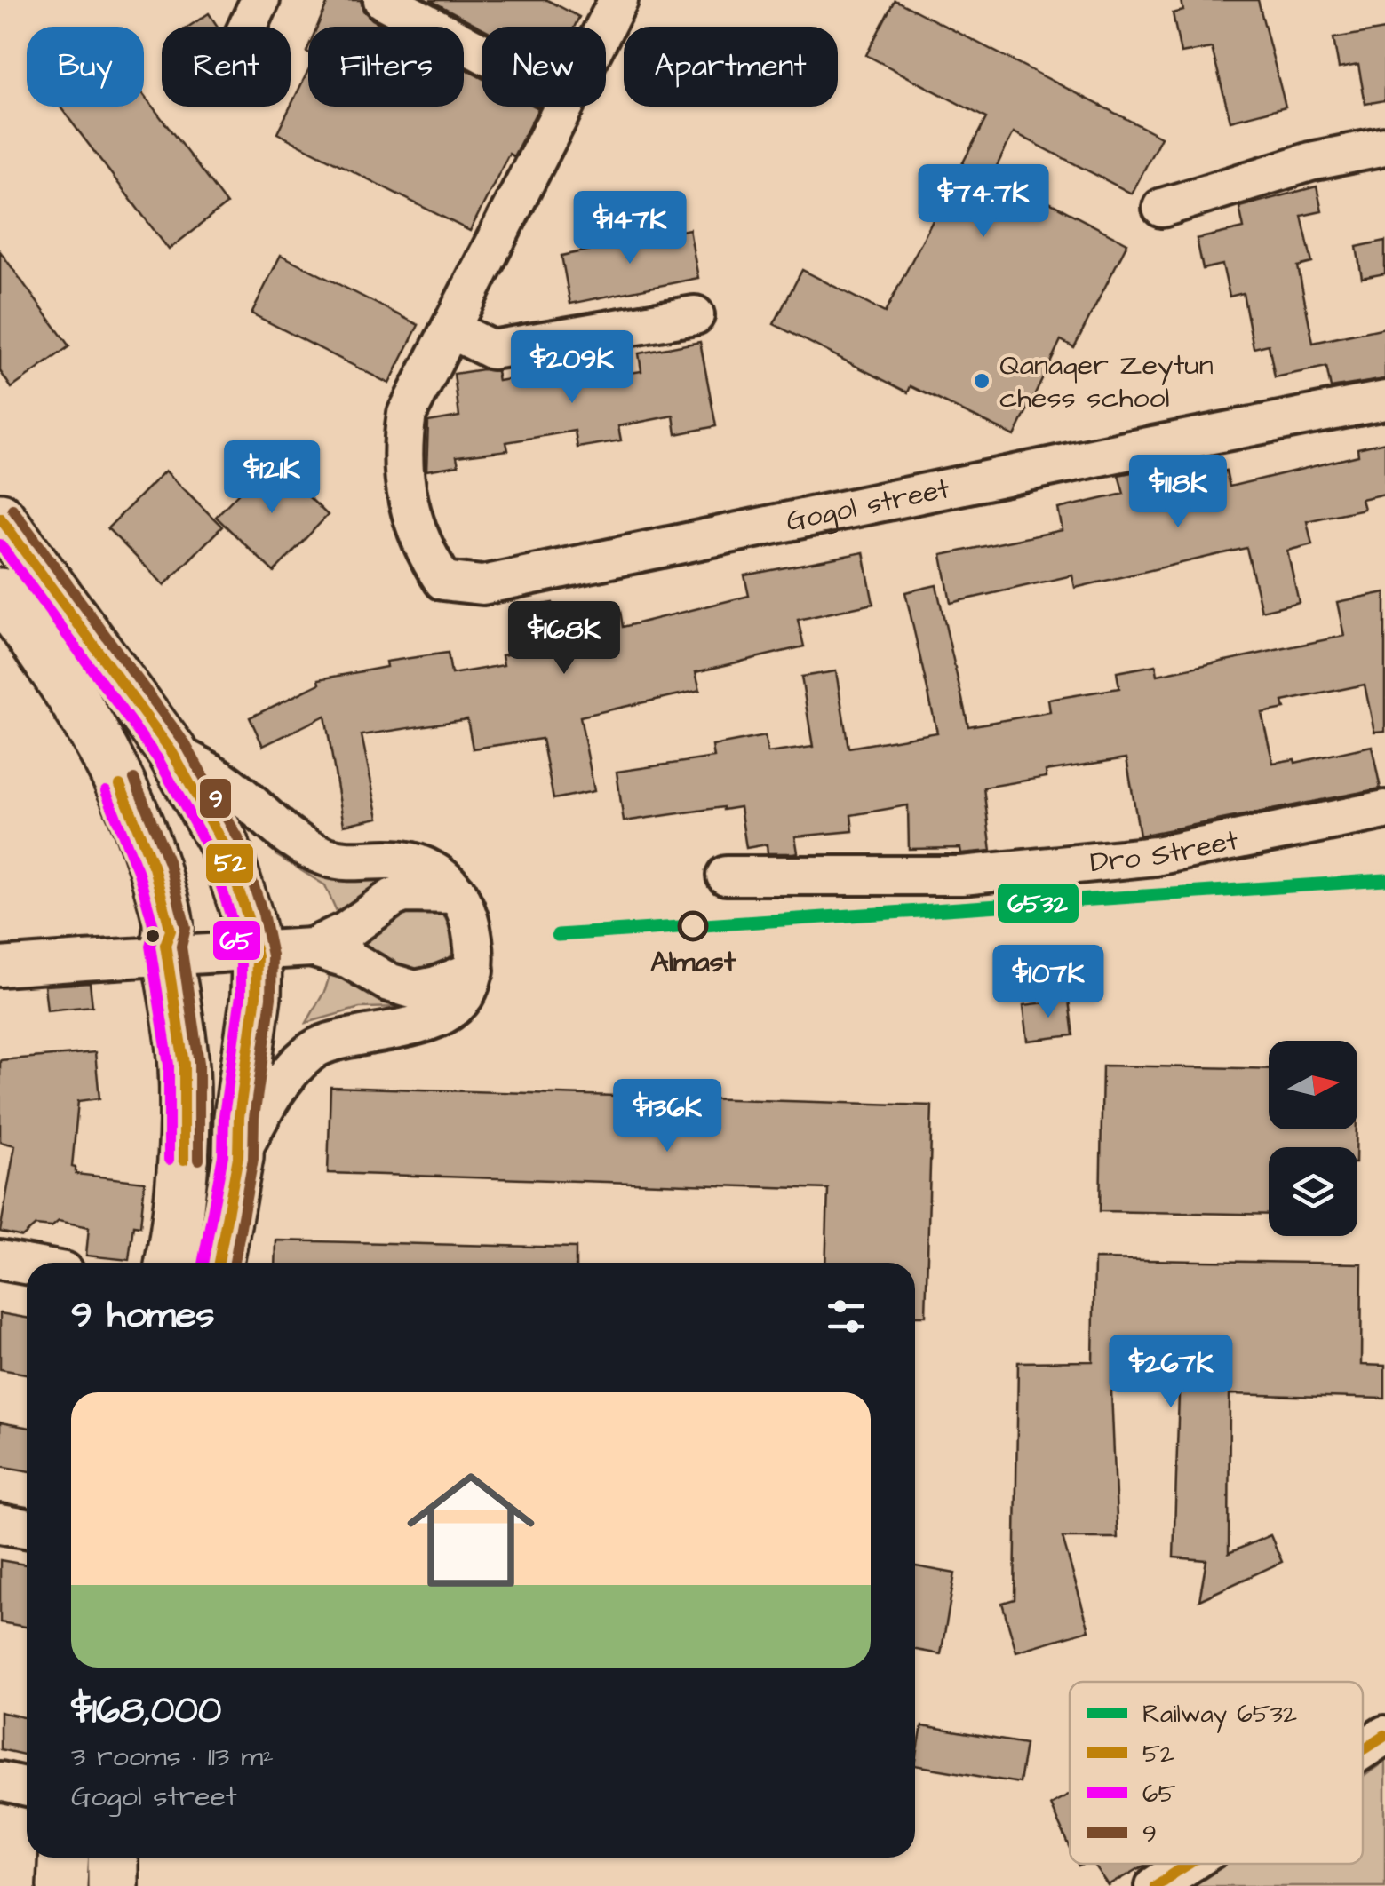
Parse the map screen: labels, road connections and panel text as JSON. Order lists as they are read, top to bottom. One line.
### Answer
{"streets":{"street":["Gogol street","Dro Street"]},"places":["Qanaqer Zeytun chess school","Almast"],"lines":["transit line 9","transit line 52","transit line 65","rail line 6532"],"legend":["Railway 6532","52","65","9"],"north":"right","page":{"chip":["Buy","Rent","Filters","New","Apartment"],"price":["$74.7K","$147K","$209K","$121K","$118K","$168K","$107K","$136K","$267K"],"heading":"9 homes","list":[{"name":"$168,000","note":"3 rooms · 113 m² · Gogol street"}]}}
